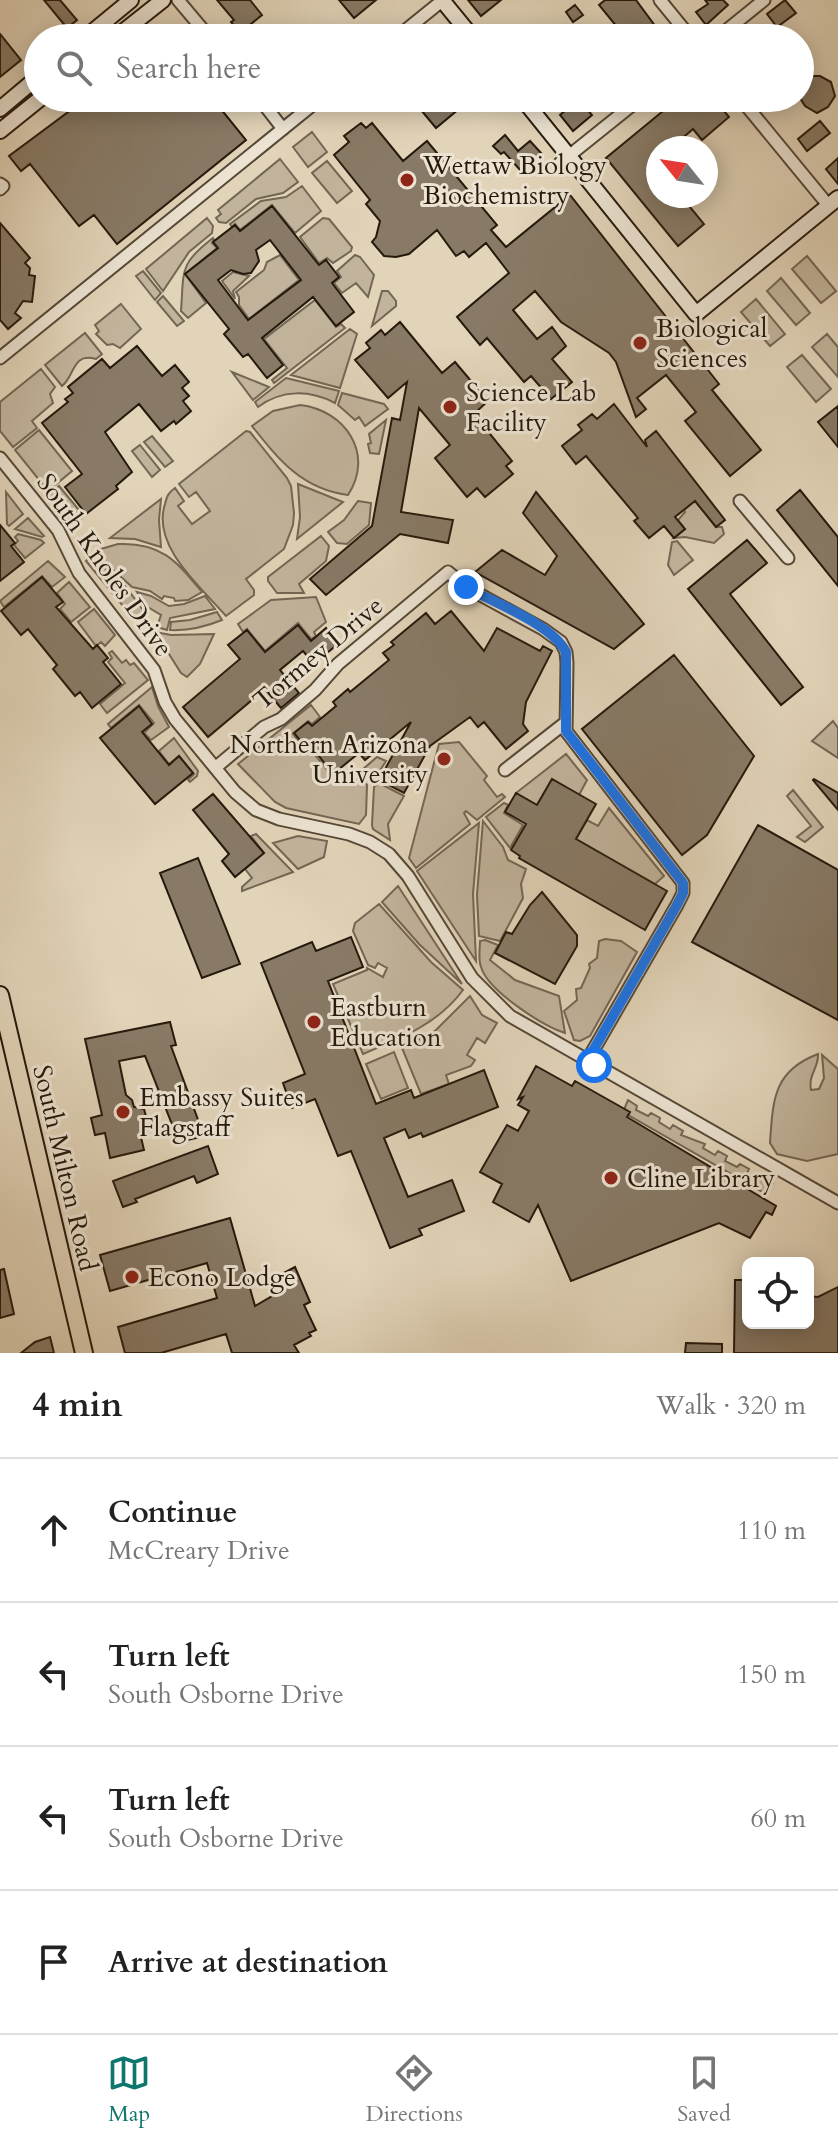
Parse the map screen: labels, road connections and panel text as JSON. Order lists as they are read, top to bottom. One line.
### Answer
{"streets":{"main road":["South Milton Road"],"street":["South Knoles Drive","Tormey Drive"]},"crossings":[["South Knoles Drive","Tormey Drive"]],"places":["Wettaw Biology Biochemistry","Biological Sciences","Science Lab Facility","Northern Arizona University","Eastburn Education","Embassy Suites Flagstaff","Cline Library","Econo Lodge"],"north":"top left","page":{"search":"Search here","heading":["4 min","Walk · 320 m"],"list":[["Continue","McCreary Drive","110 m"],["Turn left","South Osborne Drive","150 m"],["Turn left","South Osborne Drive","60 m"],"Arrive at destination"],"nav":["Map","Directions","Saved"]}}
